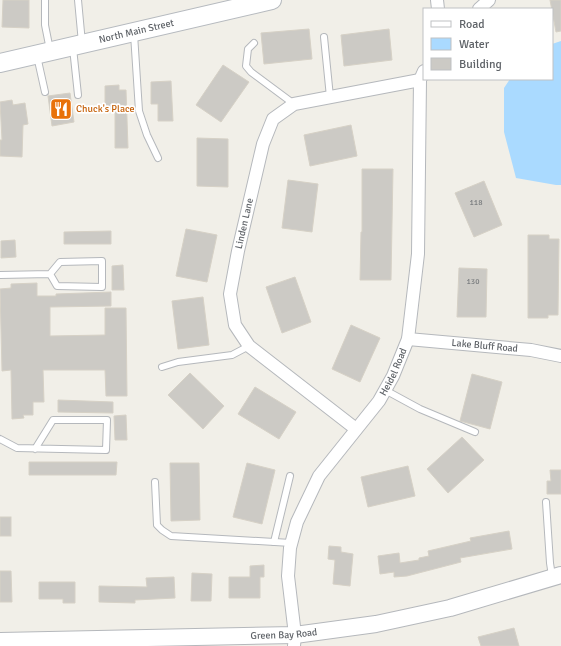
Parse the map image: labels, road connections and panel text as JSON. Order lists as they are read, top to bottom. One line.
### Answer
{"streets":{"main road":["North Main Street"],"street":["Linden Lane","Lake Bluff Road","Heidel Road","Green Bay Road"]},"crossings":[["Linden Lane","Heidel Road"],["Lake Bluff Road","Heidel Road"],["Heidel Road","Green Bay Road"]],"places":{"restaurant":["Chuck's Place"]},"house_numbers":["118","130"],"legend":["Road","Water","Building"]}
